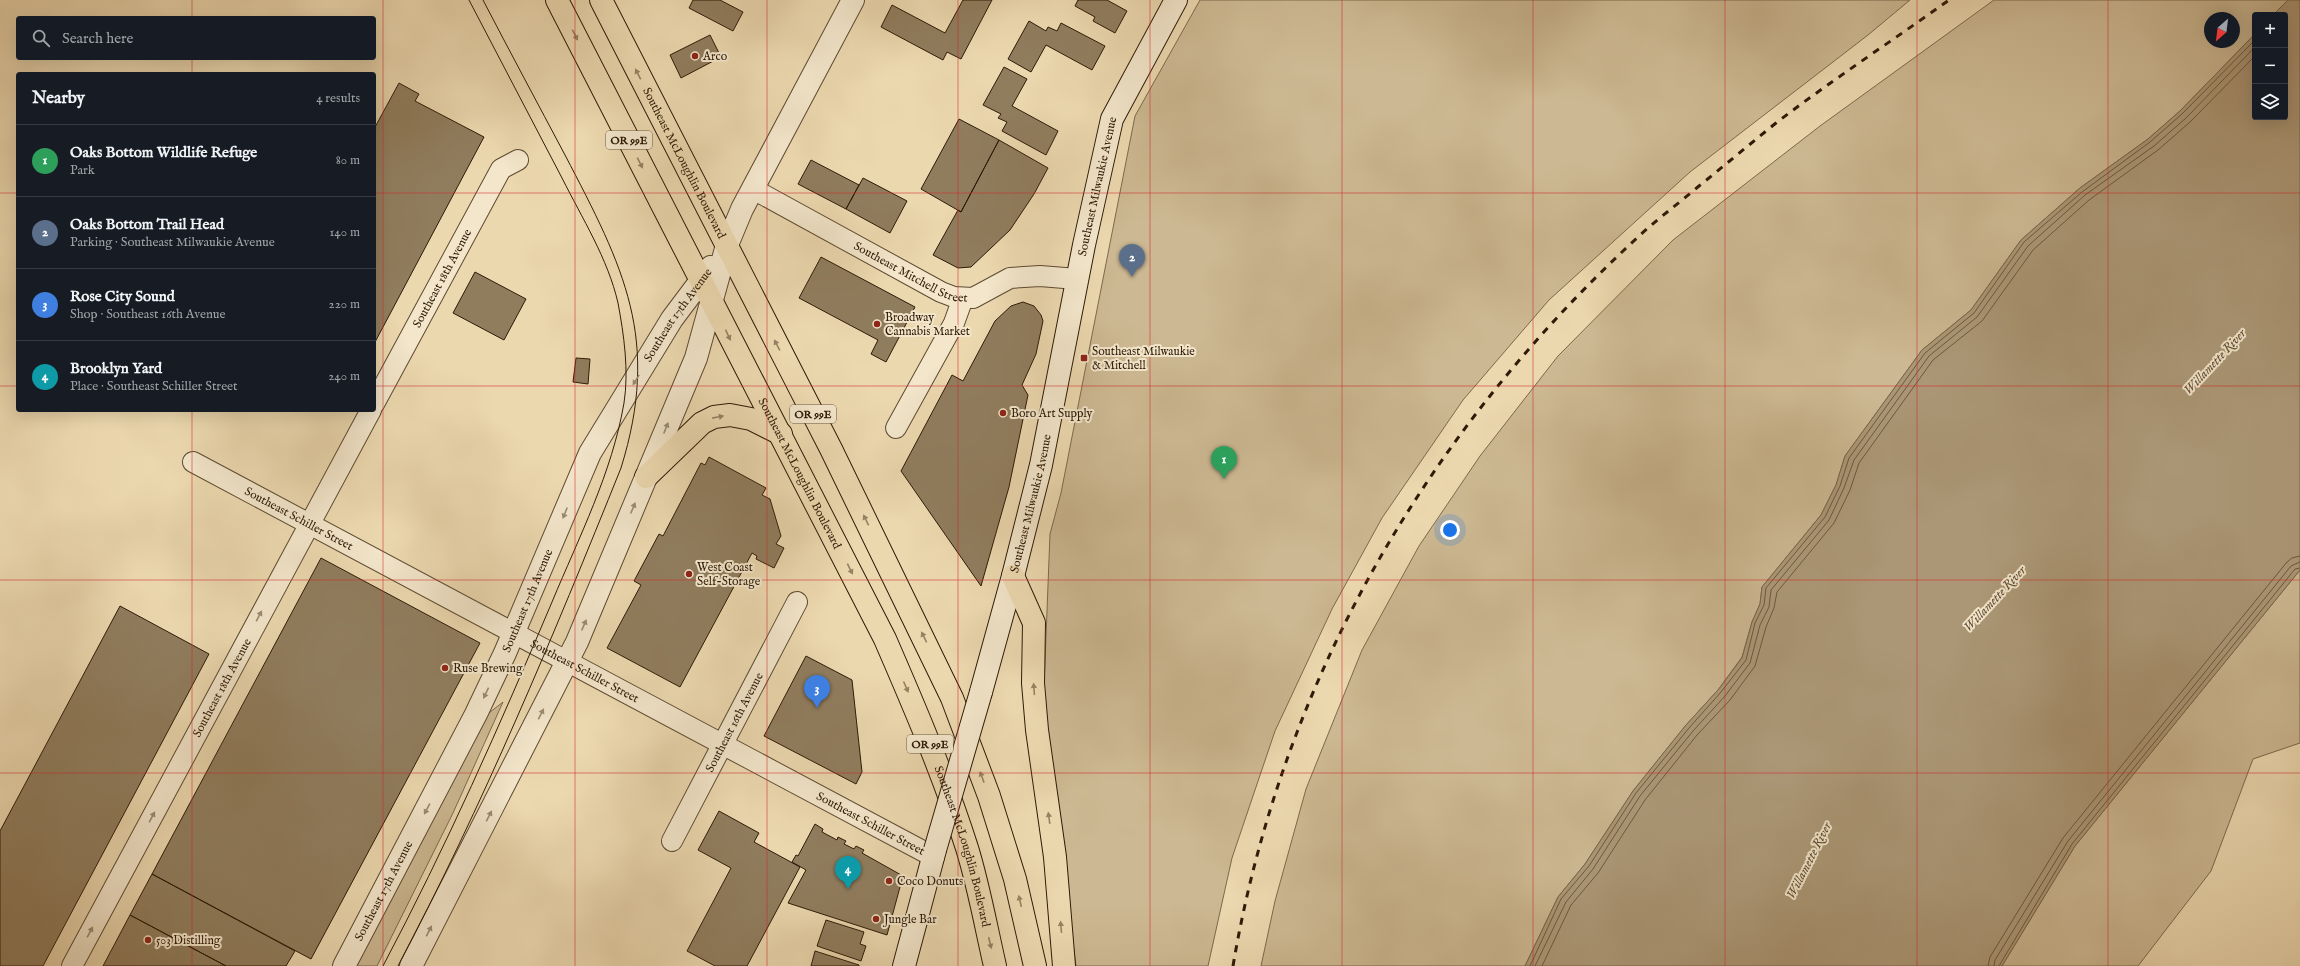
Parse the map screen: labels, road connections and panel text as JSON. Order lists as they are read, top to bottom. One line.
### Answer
{"streets":{"highway":["OR 99E","Southeast McLoughlin Boulevard"],"street":["Southeast Milwaukie Avenue","Southeast Mitchell Street","Southeast 18th Avenue","Southeast 17th Avenue","Southeast Schiller Street","Southeast 16th Avenue"]},"crossings":[["Southeast McLoughlin Boulevard","Southeast 17th Avenue"],["Southeast Milwaukie Avenue","Southeast Mitchell Street"],["Southeast Milwaukie Avenue","Southeast Schiller Street"],["Southeast Mitchell Street","Southeast 17th Avenue"],["Southeast 18th Avenue","Southeast Schiller Street"],["Southeast 17th Avenue","Southeast Schiller Street"],["Southeast Schiller Street","Southeast 16th Avenue"]],"one_way":["Southeast 18th Avenue"],"water":["Willamette River"],"places":{"other":["Arco","Broadway Cannabis Market","Boro Art Supply","West Coast Self-Storage","Ruse Brewing","Coco Donuts","Jungle Bar","503 Distilling"],"transit":["Southeast Milwaukie & Mitchell"]},"north":"bottom left","page":{"map_buttons":["+","−"],"search":"Search here","heading":["Nearby","4 results"],"list":[{"mark":"1","name":"Oaks Bottom Wildlife Refuge","note":"Park","value":"80 m"},{"mark":"2","name":"Oaks Bottom Trail Head","note":"Parking · Southeast Milwaukie Avenue","value":"140 m"},{"mark":"3","name":"Rose City Sound","note":"Shop · Southeast 16th Avenue","value":"220 m"},{"mark":"4","name":"Brooklyn Yard","note":"Place · Southeast Schiller Street","value":"240 m"}],"pins":["2","1","3","4"]}}
